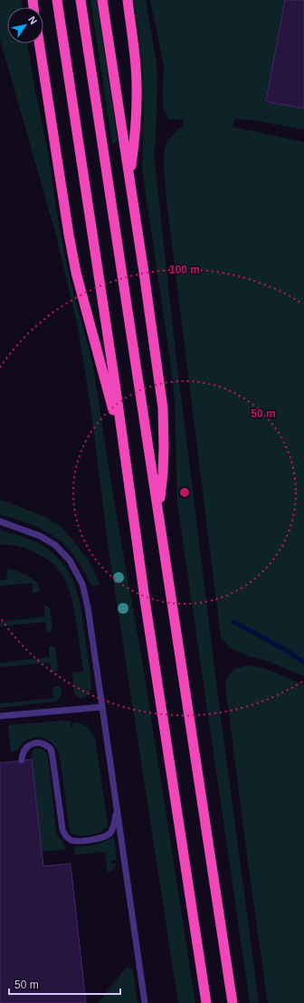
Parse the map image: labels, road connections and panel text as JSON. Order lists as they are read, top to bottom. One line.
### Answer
{"scale_bar":"50 m","north":"top right","rings":["100 m","50 m"]}
